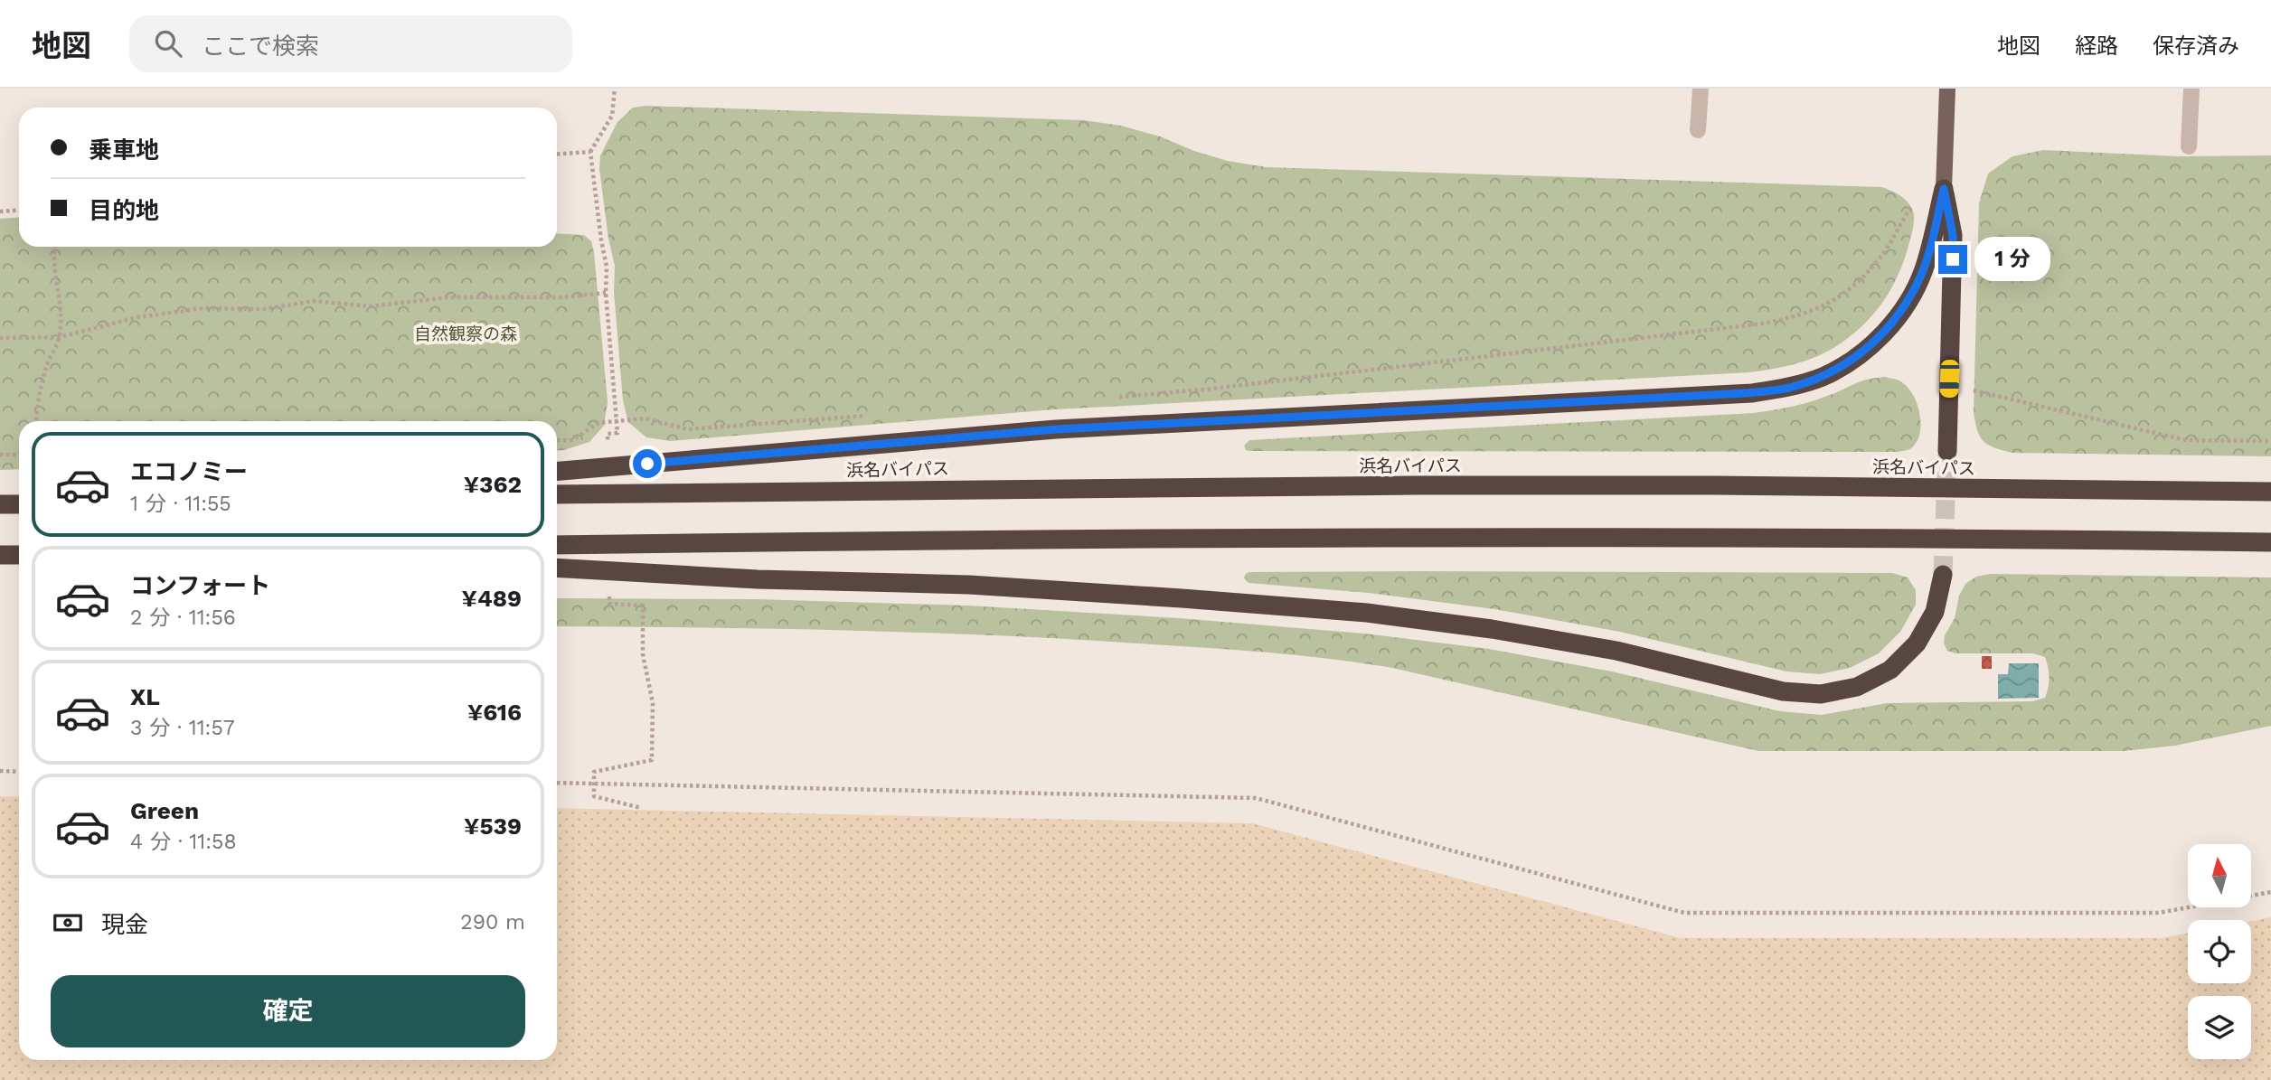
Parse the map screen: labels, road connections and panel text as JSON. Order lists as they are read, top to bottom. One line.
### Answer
{"streets":{"highway":["浜名バイパス"]},"parks":["自然観察の森"],"north":"top","page":{"header":"地図","search":"ここで検索","nav":["地図","経路","保存済み"],"banner":["乗車地","目的地"],"bubble":"1 分","list":[{"name":"エコノミー","note":"1 分 · 11:55","value":"¥362"},{"name":"コンフォート","note":"2 分 · 11:56","value":"¥489"},{"name":"XL","note":"3 分 · 11:57","value":"¥616"},{"name":"Green","note":"4 分 · 11:58","value":"¥539"}],"pay":["現金","290 m"],"buttons":"確定"}}
